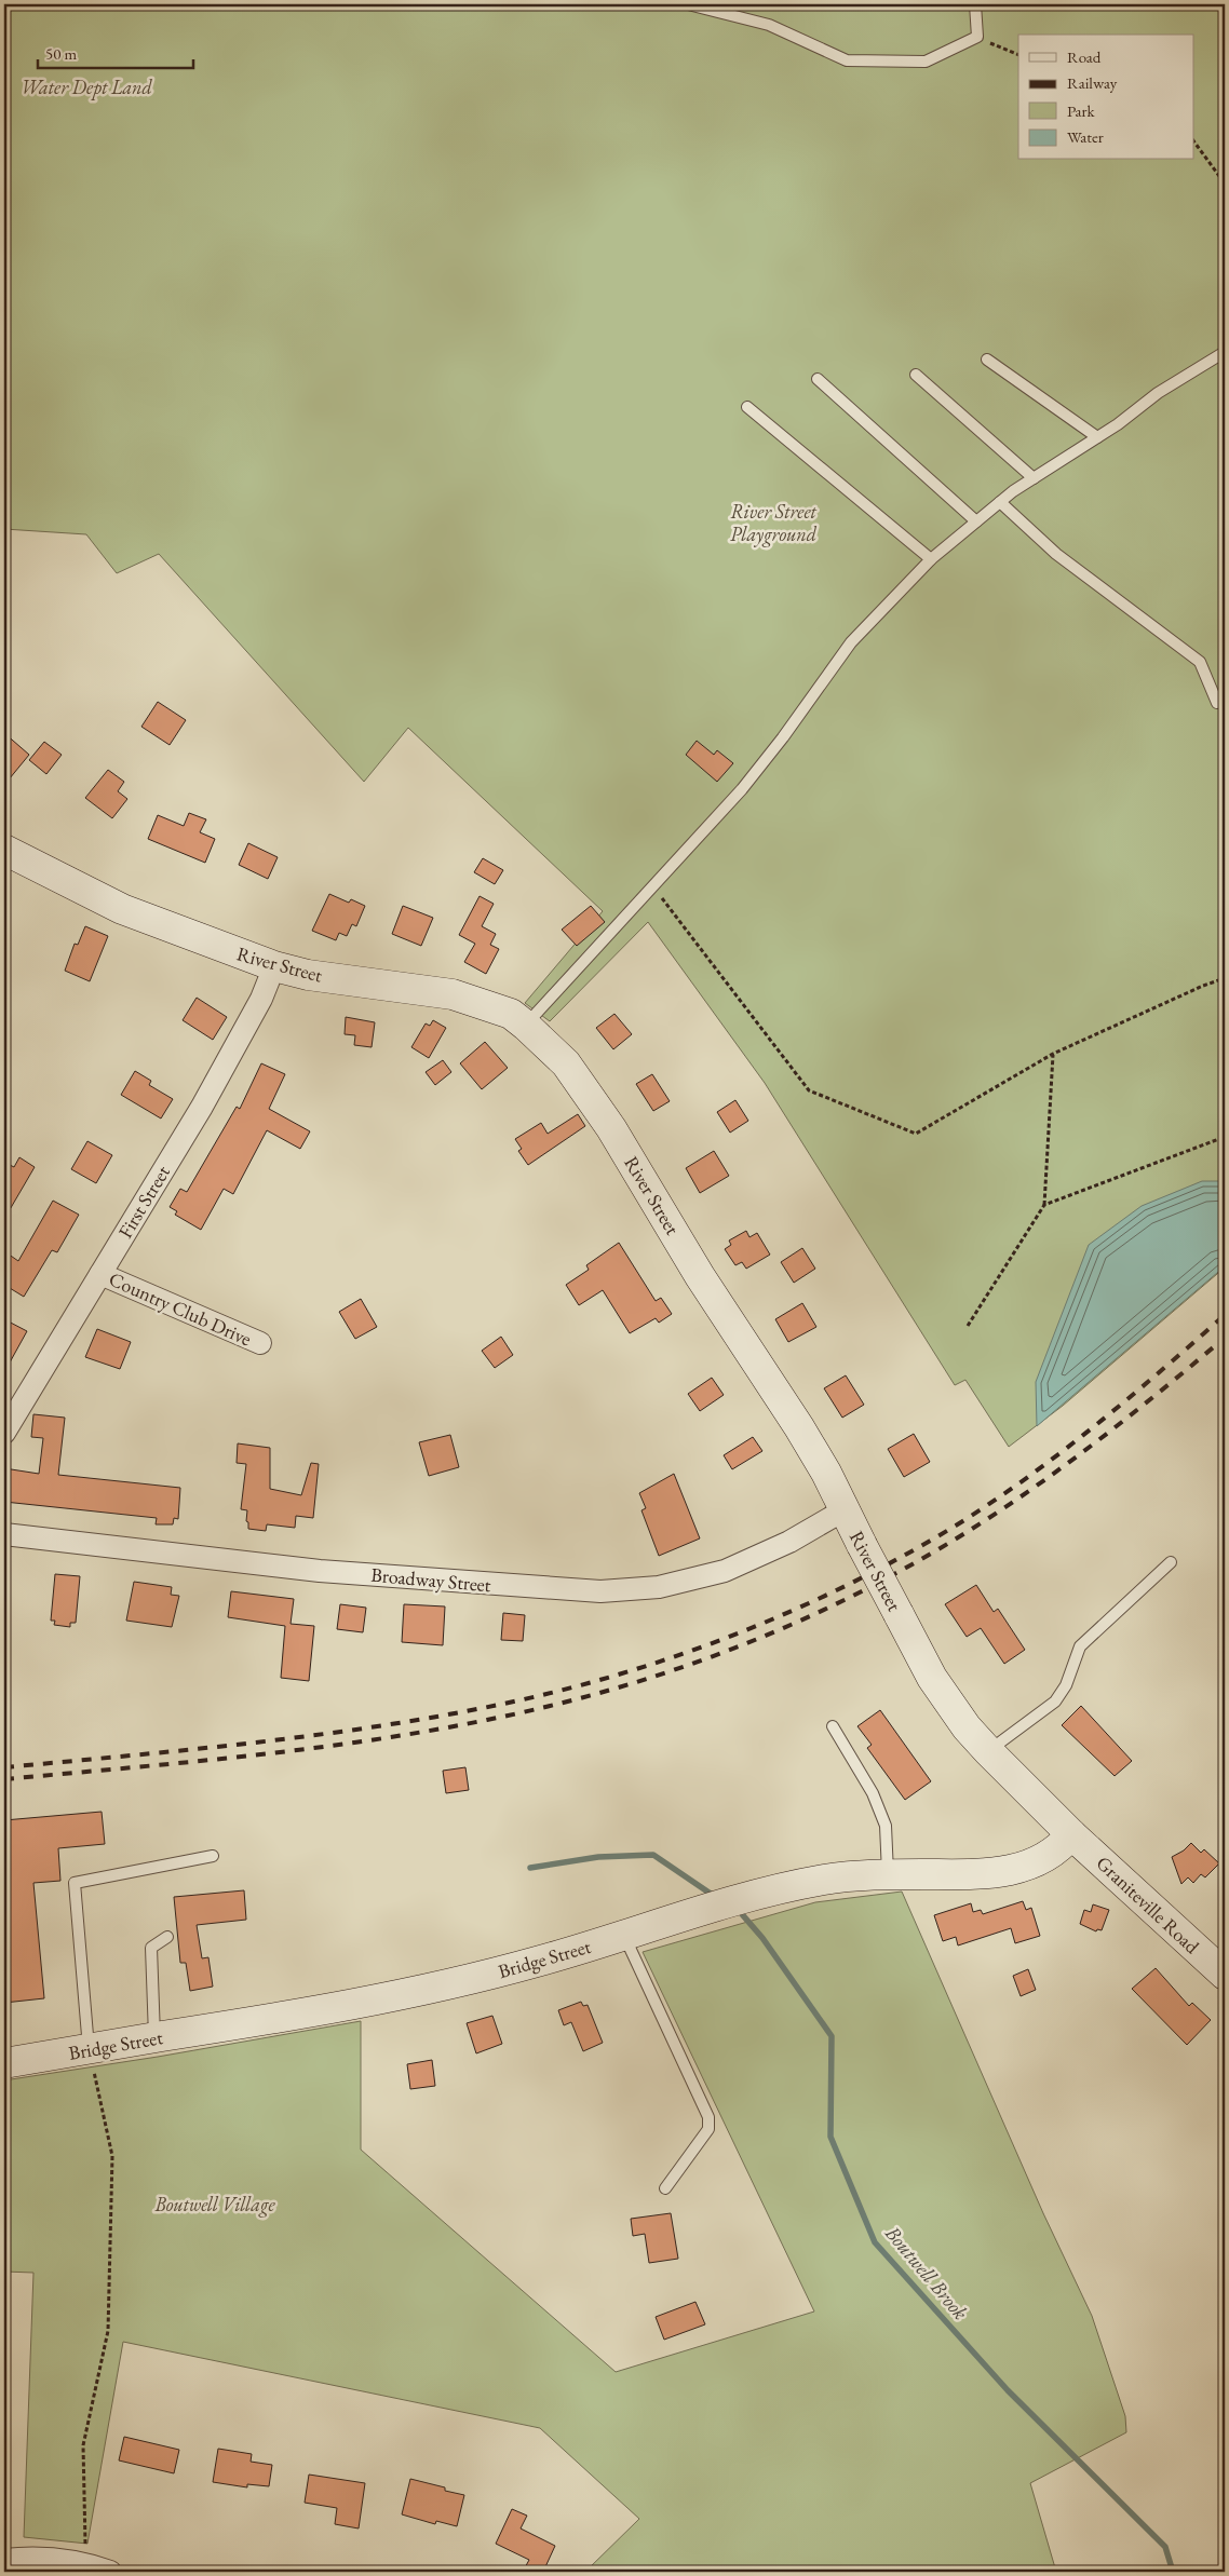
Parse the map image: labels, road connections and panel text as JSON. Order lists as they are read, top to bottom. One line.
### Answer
{"streets":{"main road":["River Street","Graniteville Road","Bridge Street"],"street":["First Street","Country Club Drive","Broadway Street"]},"crossings":[["River Street","First Street"],["River Street","Broadway Street"],["River Street","Graniteville Road"],["River Street","Bridge Street"],["First Street","Country Club Drive"],["Graniteville Road","Bridge Street"]],"water":["Boutwell Brook"],"parks":["Water Dept Land","River Street Playground","Boutwell Village"],"legend":["Road","Railway","Park","Water"],"scale_bar":"50 m"}
